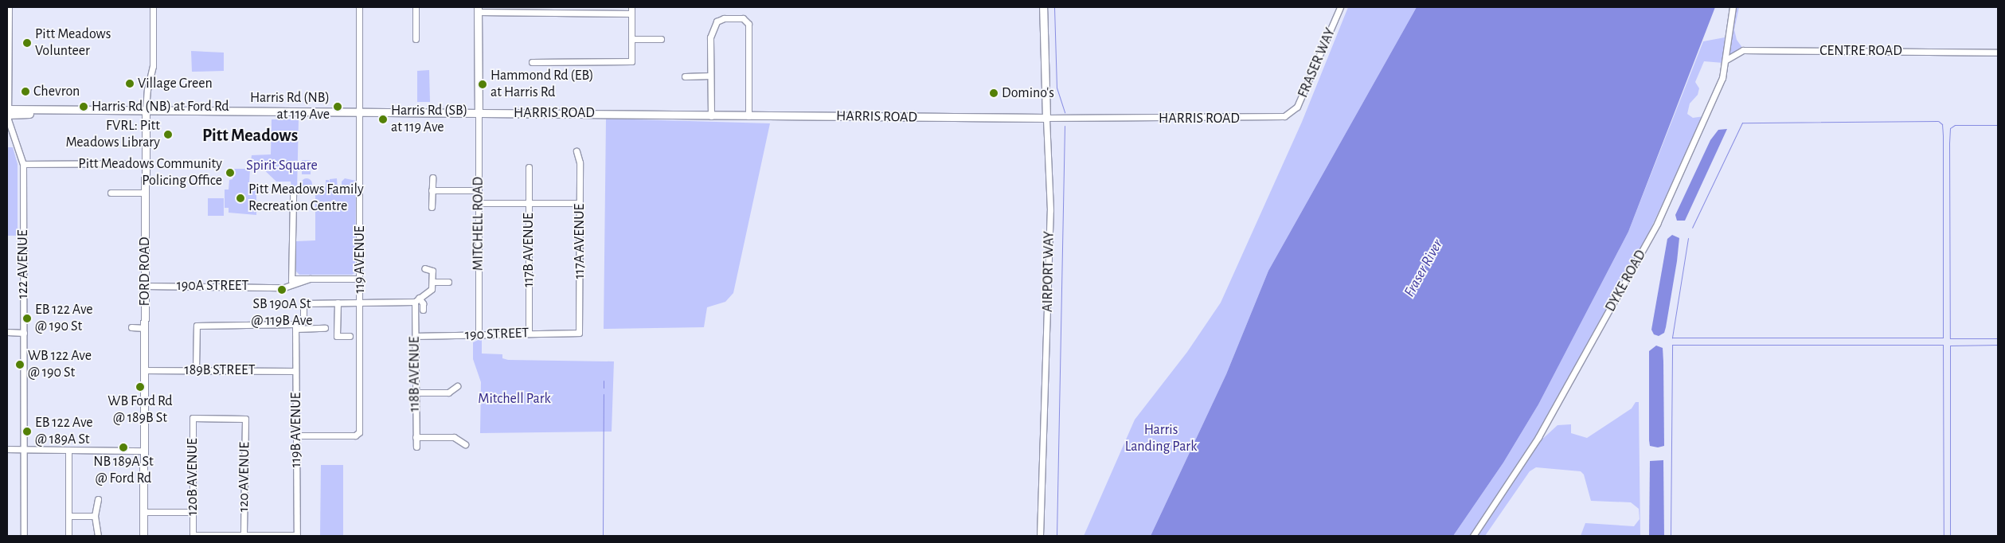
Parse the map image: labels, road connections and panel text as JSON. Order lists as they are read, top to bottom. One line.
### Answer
{"streets":{"main road":["HARRIS ROAD","FORD ROAD","AIRPORT WAY"],"street":["CENTRE ROAD","FRASER WAY","MITCHELL ROAD","117A AVENUE","117B AVENUE","119 AVENUE","122 AVENUE","DYKE ROAD","190A STREET","190 STREET","189B STREET","118B AVENUE","119B AVENUE","120B AVENUE","120 AVENUE"]},"crossings":[["CENTRE ROAD","DYKE ROAD"],["FRASER WAY","HARRIS ROAD"],["HARRIS ROAD","MITCHELL ROAD"],["HARRIS ROAD","119 AVENUE"],["HARRIS ROAD","122 AVENUE"],["HARRIS ROAD","FORD ROAD"],["HARRIS ROAD","AIRPORT WAY"],["MITCHELL ROAD","190 STREET"],["117A AVENUE","190 STREET"],["117B AVENUE","190 STREET"],["119 AVENUE","190A STREET"],["119 AVENUE","119B AVENUE"],["FORD ROAD","190A STREET"],["FORD ROAD","189B STREET"],["190 STREET","118B AVENUE"],["189B STREET","119B AVENUE"],["120B AVENUE","120 AVENUE"]],"districts":["Pitt Meadows"],"water":["Fraser River"],"parks":["Spirit Square","Mitchell Park","Harris Landing Park"],"places":["Pitt Meadows Volunteer","Village Green","Hammond Rd (EB) at Harris Rd","Chevron","Domino's","Harris Rd (NB) at Ford Rd","Harris Rd (NB) at 119 Ave","Harris Rd (SB) at 119 Ave","FVRL: Pitt Meadows Library","Pitt Meadows Community Policing Office","Pitt Meadows Family Recreation Centre","SB 190A St @ 119B Ave","EB 122 Ave @ 190 St","WB 122 Ave @ 190 St","WB Ford Rd @ 189B St","EB 122 Ave @ 189A St","NB 189A St @ Ford Rd"]}
